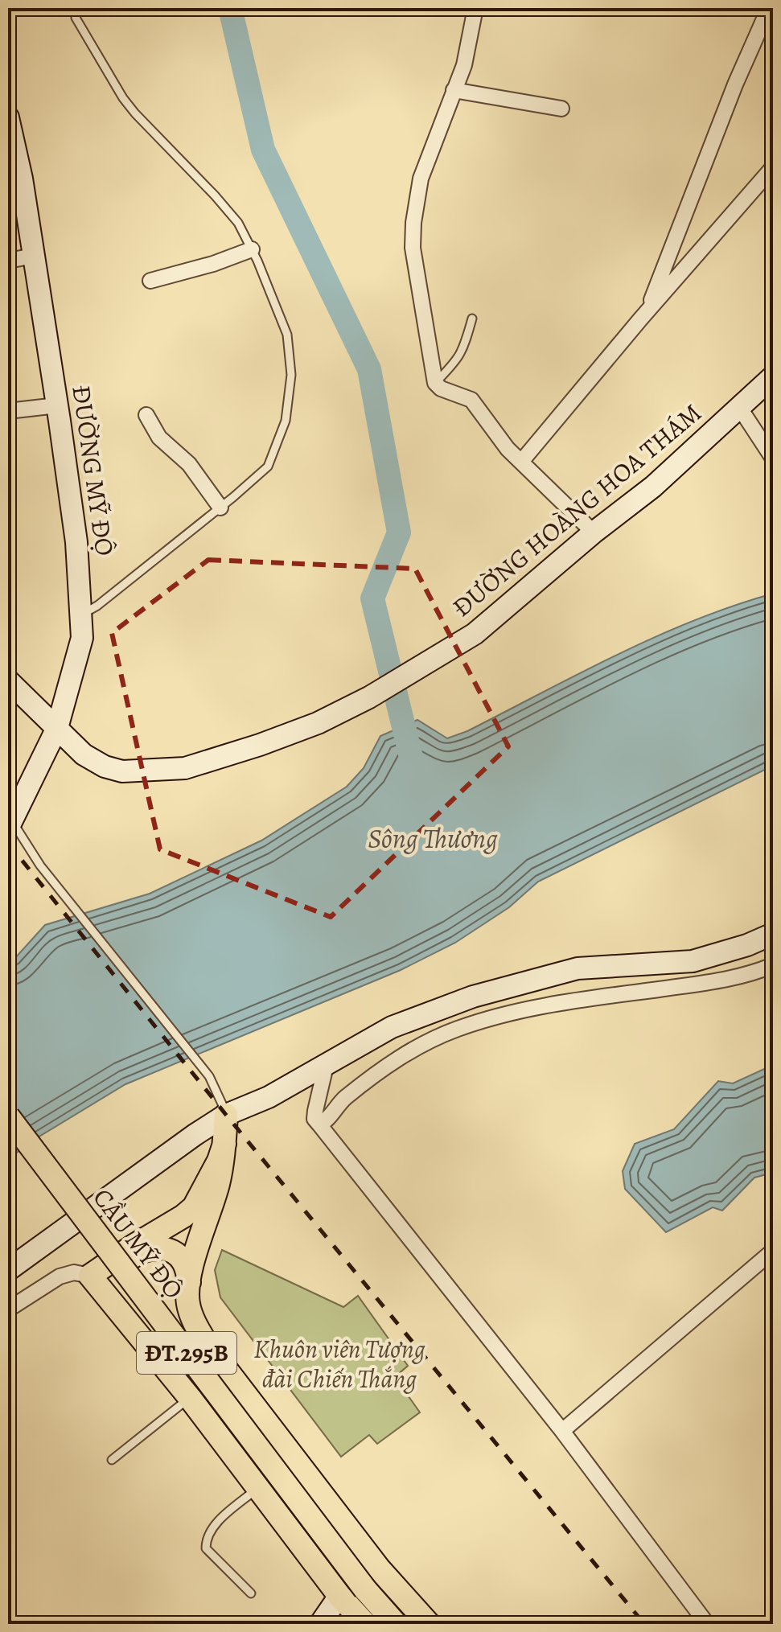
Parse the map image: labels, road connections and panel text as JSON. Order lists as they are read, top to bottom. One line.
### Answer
{"streets":{"main road":["CẦU MỸ ĐỘ","ĐT.295B"],"street":["ĐƯỜNG MỸ ĐỘ","ĐƯỜNG HOÀNG HOA THÁM"]},"crossings":[["ĐƯỜNG MỸ ĐỘ","ĐƯỜNG HOÀNG HOA THÁM"]],"water":["Sông Thương"],"parks":["Khuôn viên Tượng đài Chiến Thắng"]}
